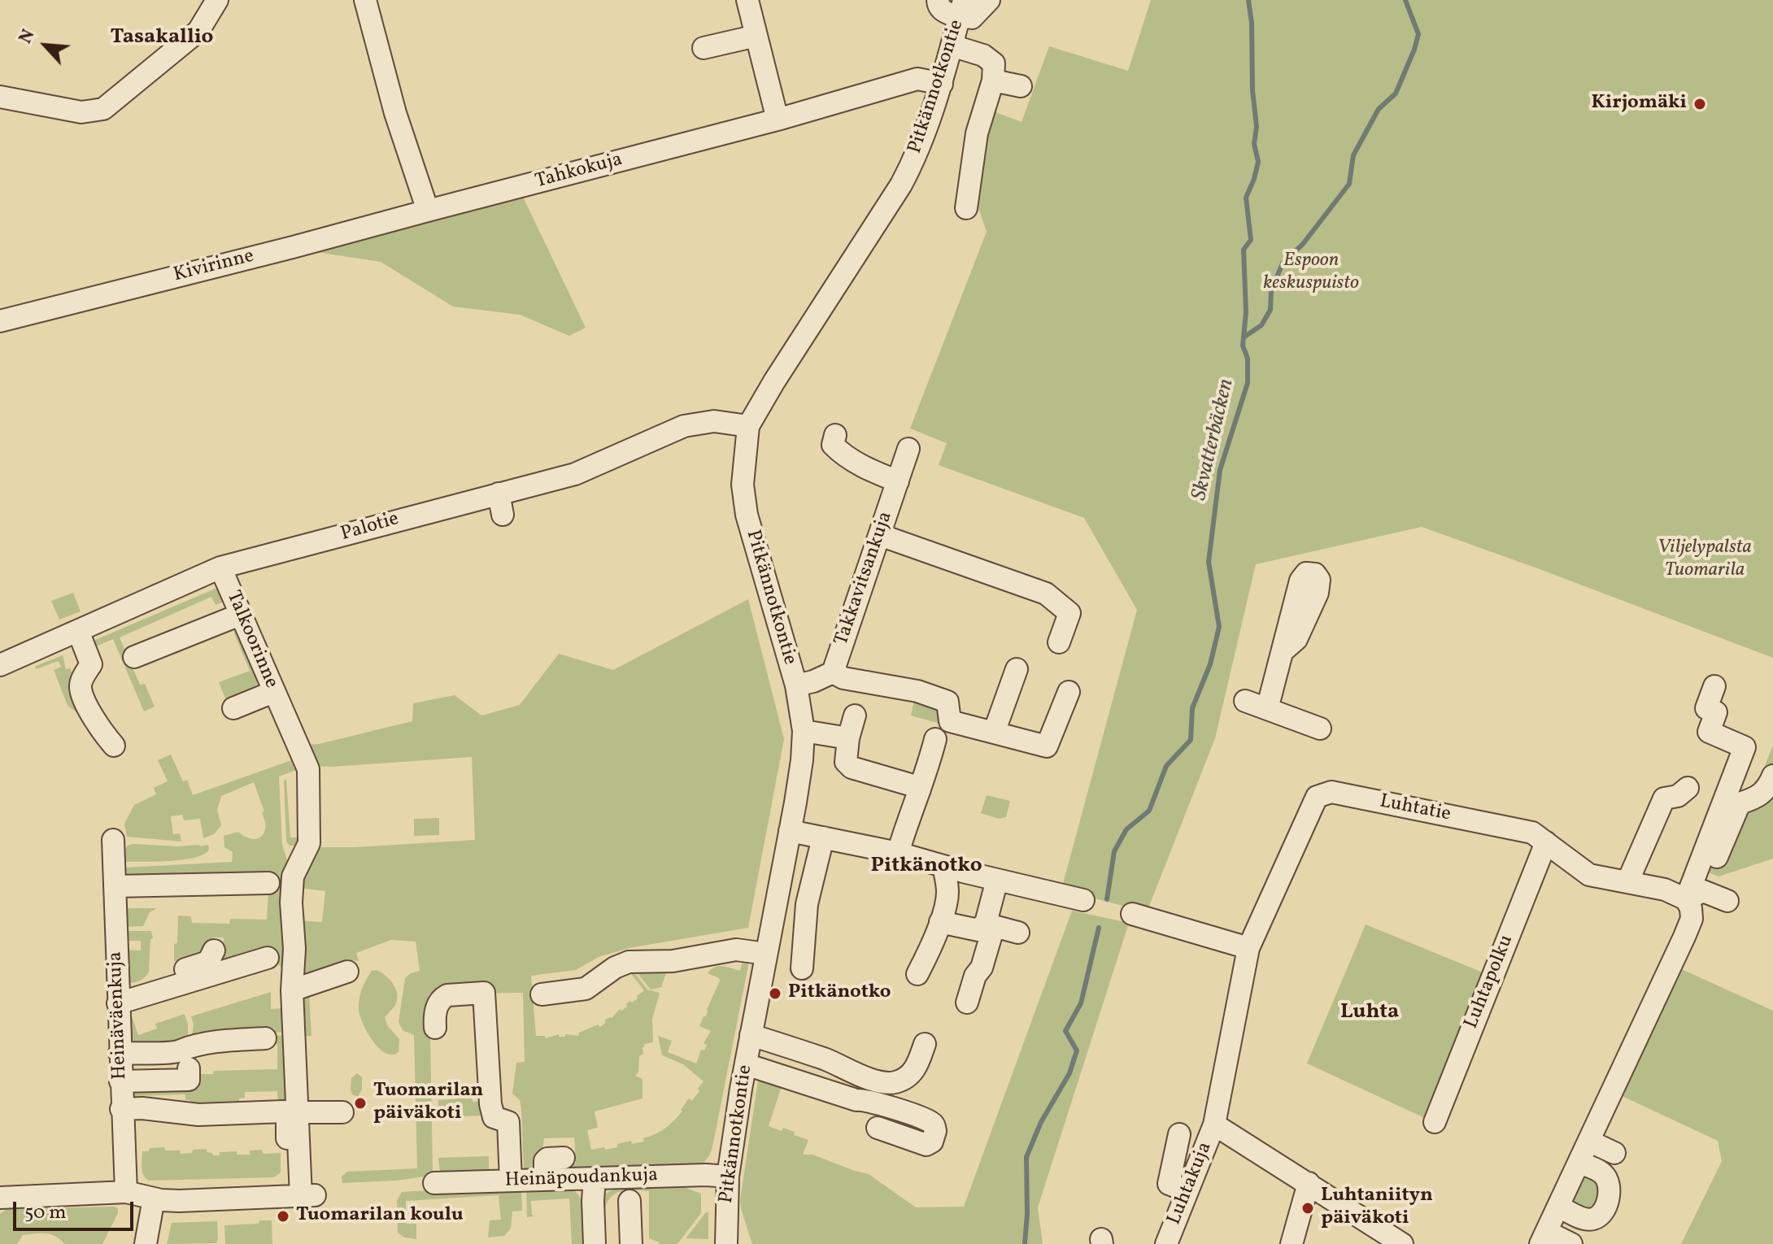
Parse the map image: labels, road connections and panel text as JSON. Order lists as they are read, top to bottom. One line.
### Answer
{"streets":{"street":["Pitkännotkontie","Tahkokuja","Kivirinne","Palotie","Takkavitsankuja","Talkoorinne","Luhtatie","Luhtapolku","Heinäväenkuja","Heinäpoudankuja","Luhtakuja"]},"crossings":[["Pitkännotkontie","Tahkokuja"],["Pitkännotkontie","Palotie"],["Pitkännotkontie","Takkavitsankuja"],["Pitkännotkontie","Heinäpoudankuja"],["Tahkokuja","Kivirinne"],["Palotie","Talkoorinne"],["Luhtatie","Luhtapolku"],["Luhtatie","Luhtakuja"]],"districts":["Tasakallio","Pitkänotko","Luhta"],"water":["Skvatterbäcken"],"parks":["Espoon keskuspuisto","Viljelypalsta Tuomarila"],"places":["Kirjomäki","Pitkänotko","Tuomarilan päiväkoti","Luhtaniityn päiväkoti","Tuomarilan koulu"],"scale_bar":"50 m","north":"top left"}
